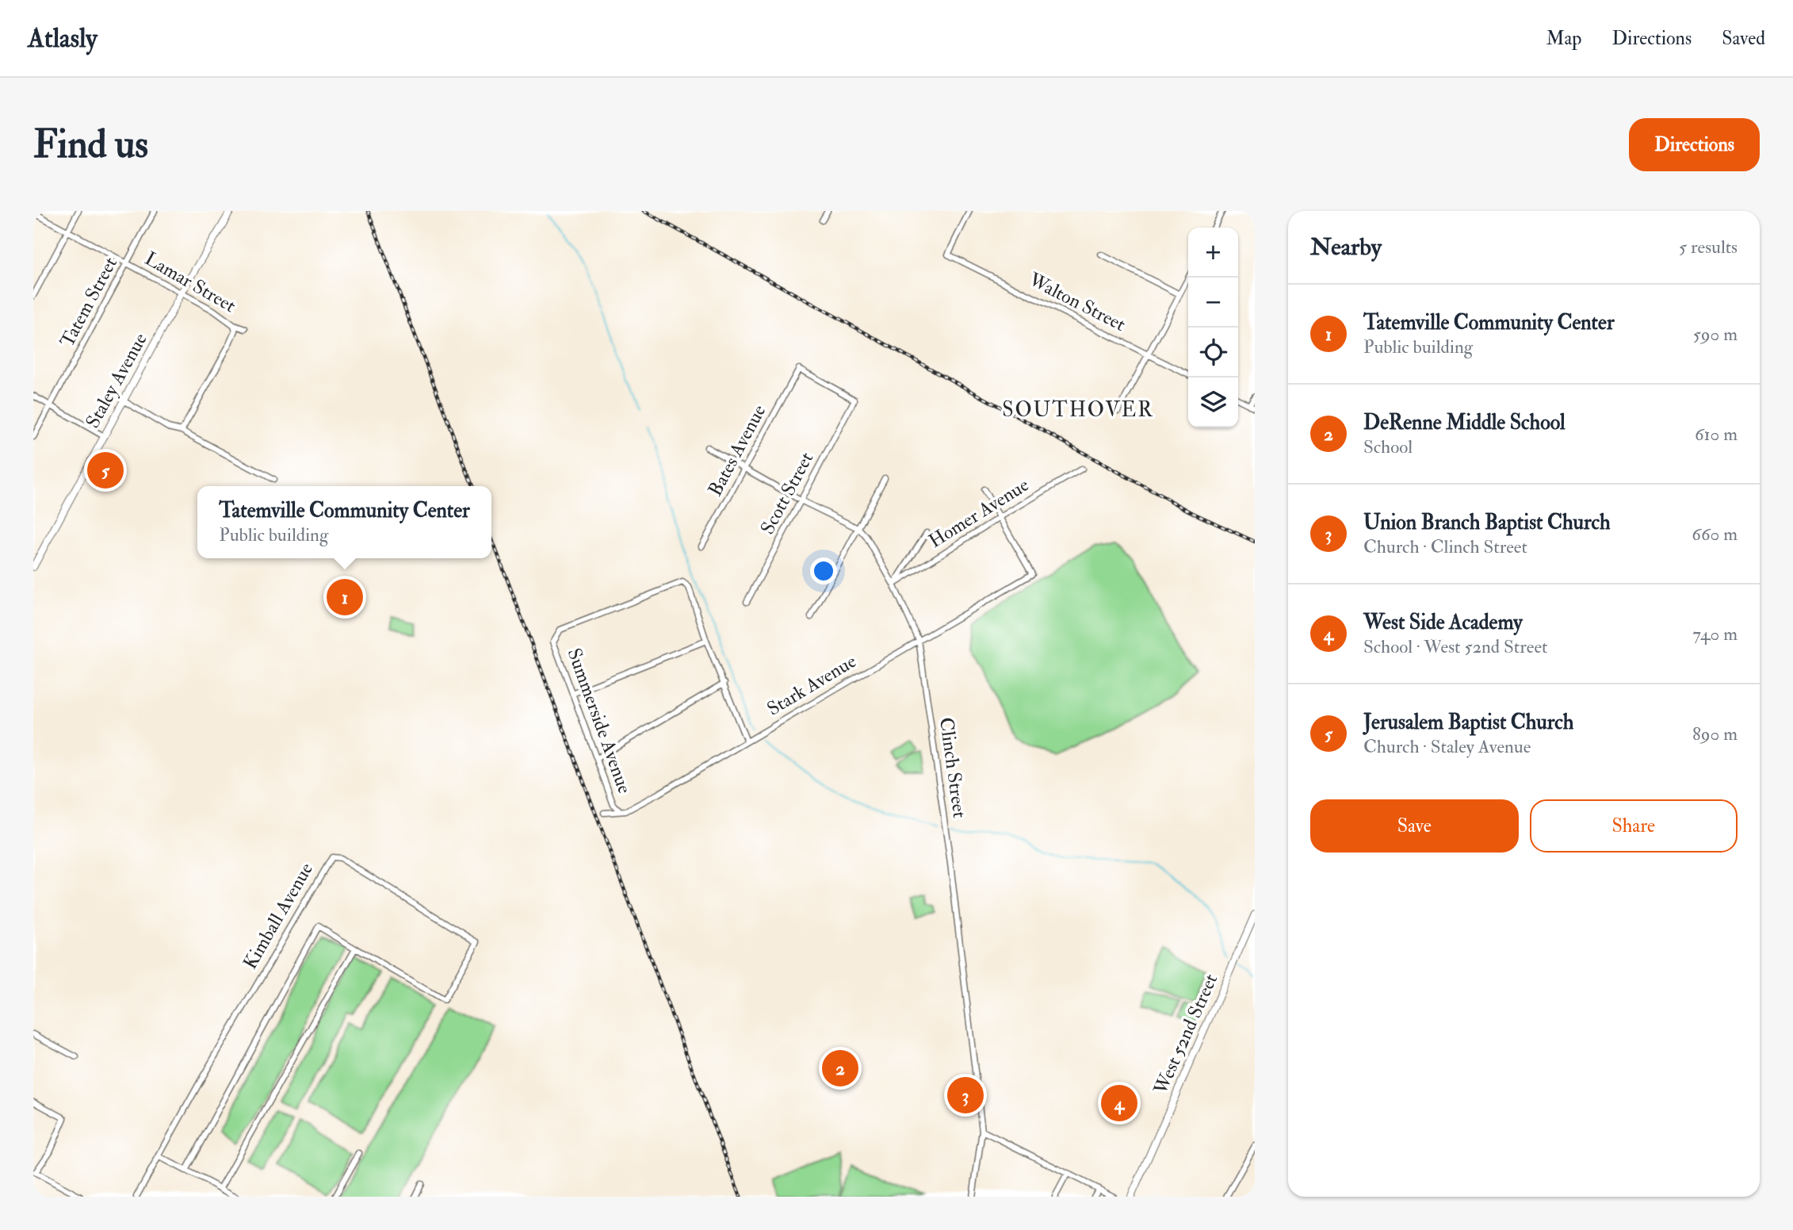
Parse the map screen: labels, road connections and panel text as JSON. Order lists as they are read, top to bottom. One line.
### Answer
{"streets":{"street":["Lamar Street","Tatem Street","Walton Street","Staley Avenue","Bates Avenue","Scott Street","Homer Avenue","Stark Avenue","Summerside Avenue","Clinch Street","Kimball Avenue","West 52nd Street"]},"crossings":[["Lamar Street","Tatem Street"],["Lamar Street","Staley Avenue"],["Bates Avenue","Scott Street"],["Bates Avenue","Clinch Street"],["Scott Street","Clinch Street"],["Homer Avenue","Stark Avenue"],["Homer Avenue","Clinch Street"],["Stark Avenue","Summerside Avenue"],["Stark Avenue","Clinch Street"]],"districts":["SOUTHOVER"],"page":{"header":"Atlasly","nav":["Map","Directions","Saved"],"buttons":["Directions",["Save","Share"]],"title":"Find us","heading":["Nearby","5 results"],"map_buttons":["+","−"],"list":[{"mark":"1","name":"Tatemville Community Center","note":"Public building","value":"590 m"},{"mark":"2","name":"DeRenne Middle School","note":"School","value":"610 m"},{"mark":"3","name":"Union Branch Baptist Church","note":"Church · Clinch Street","value":"660 m"},{"mark":"4","name":"West Side Academy","note":"School · West 52nd Street","value":"740 m"},{"mark":"5","name":"Jerusalem Baptist Church","note":"Church · Staley Avenue","value":"890 m"}],"pins":["5","1","2","3","4"],"popup":["Tatemville Community Center","Public building"]}}
